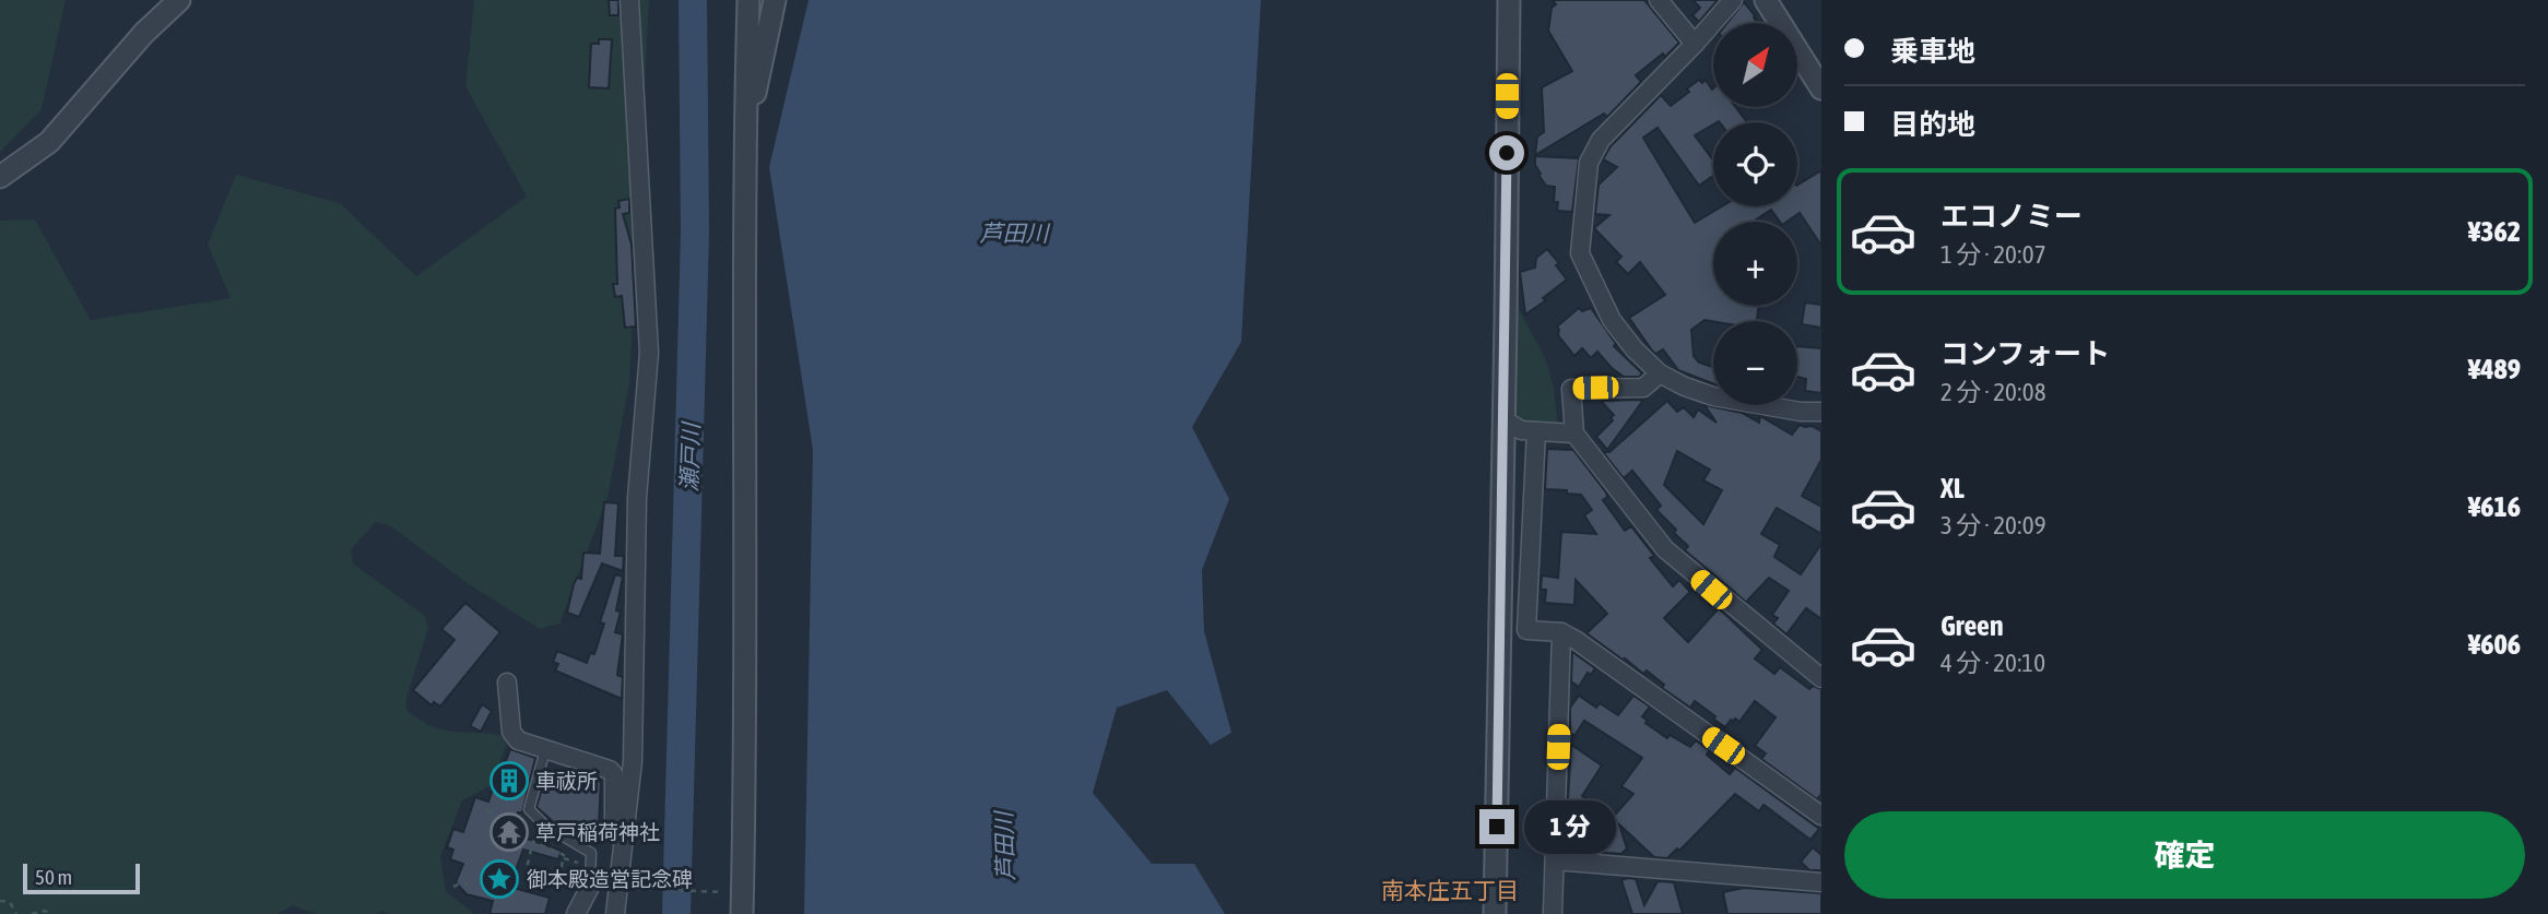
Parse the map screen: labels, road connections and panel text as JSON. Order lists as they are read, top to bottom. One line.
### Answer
{"districts":["南本庄五丁目"],"water":["芦田川","瀬戸川"],"places":{"building":["車祓所"],"temple":["草戸稲荷神社"],"place":["御本殿造営記念碑"]},"scale_bar":"50 m","north":"top right","page":{"banner":["乗車地","目的地"],"map_buttons":["+","−"],"list":[{"name":"エコノミー","note":"1 分 · 20:07","value":"¥362"},{"name":"コンフォート","note":"2 分 · 20:08","value":"¥489"},{"name":"XL","note":"3 分 · 20:09","value":"¥616"},{"name":"Green","note":"4 分 · 20:10","value":"¥606"}],"buttons":"確定","bubble":"1 分","scale":"50 m"}}
